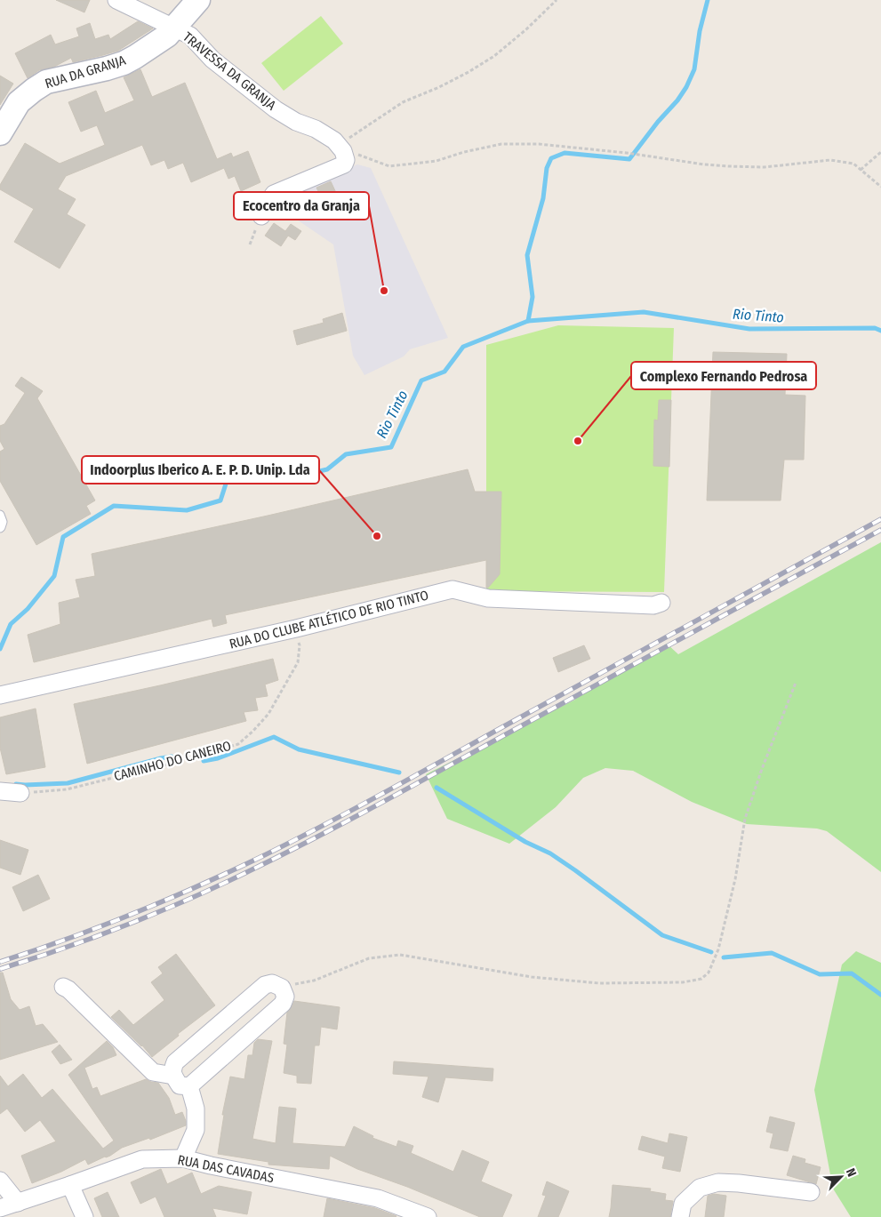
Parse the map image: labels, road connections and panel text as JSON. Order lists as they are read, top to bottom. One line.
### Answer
{"streets":{"street":["TRAVESSA DA GRANJA","RUA DA GRANJA","RUA DO CLUBE ATLÉTICO DE RIO TINTO","RUA DAS CAVADAS"],"path":["CAMINHO DO CANEIRO"]},"crossings":[["TRAVESSA DA GRANJA","RUA DA GRANJA"],["RUA DO CLUBE ATLÉTICO DE RIO TINTO","CAMINHO DO CANEIRO"]],"water":["Rio Tinto"],"places":["Ecocentro da Granja","Complexo Fernando Pedrosa","Indoorplus Iberico A. E. P. D. Unip. Lda"],"north":"top right"}
